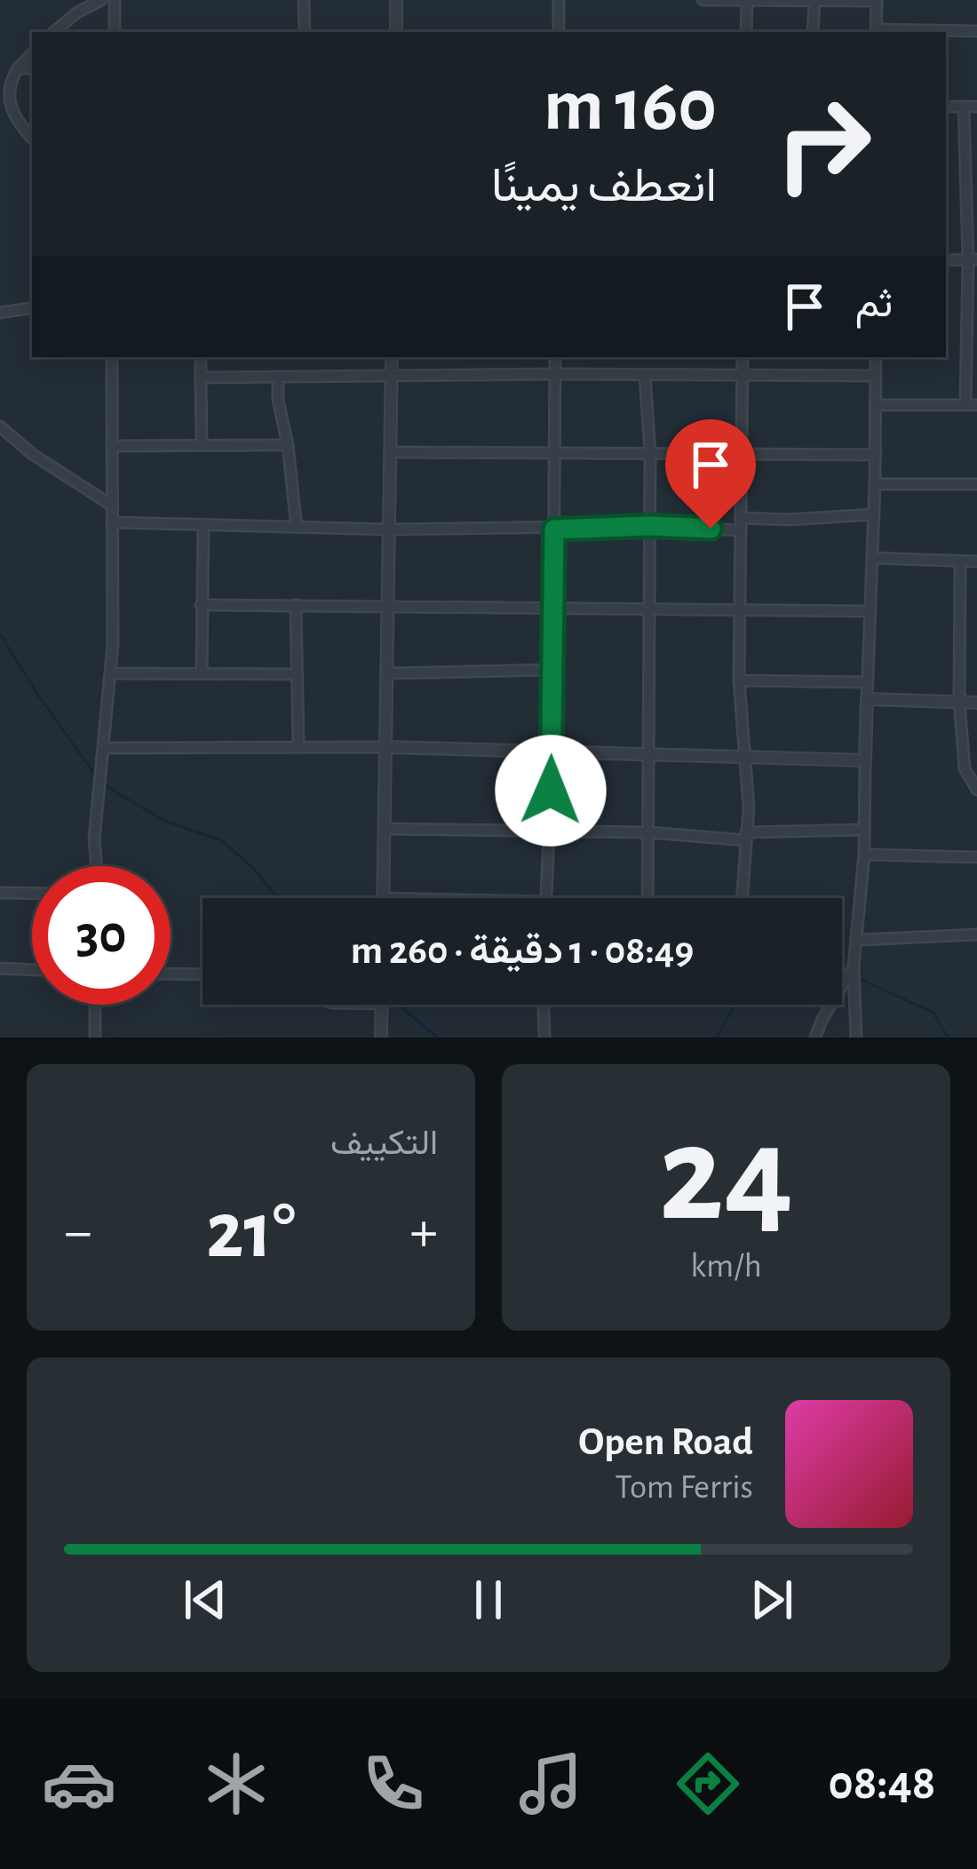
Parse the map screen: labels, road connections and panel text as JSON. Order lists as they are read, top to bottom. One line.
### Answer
{"page":{"turn":["160 m","انعطف يمينًا"],"then":"ثم","limit":"30","trip":"08:49 · 1 دقيقة · 260 m","tile":[["24","km/h"],"التكييف"],"heat":["−","21°","+"],"song":["Open Road","Tom Ferris"],"tabs":"08:48"}}
